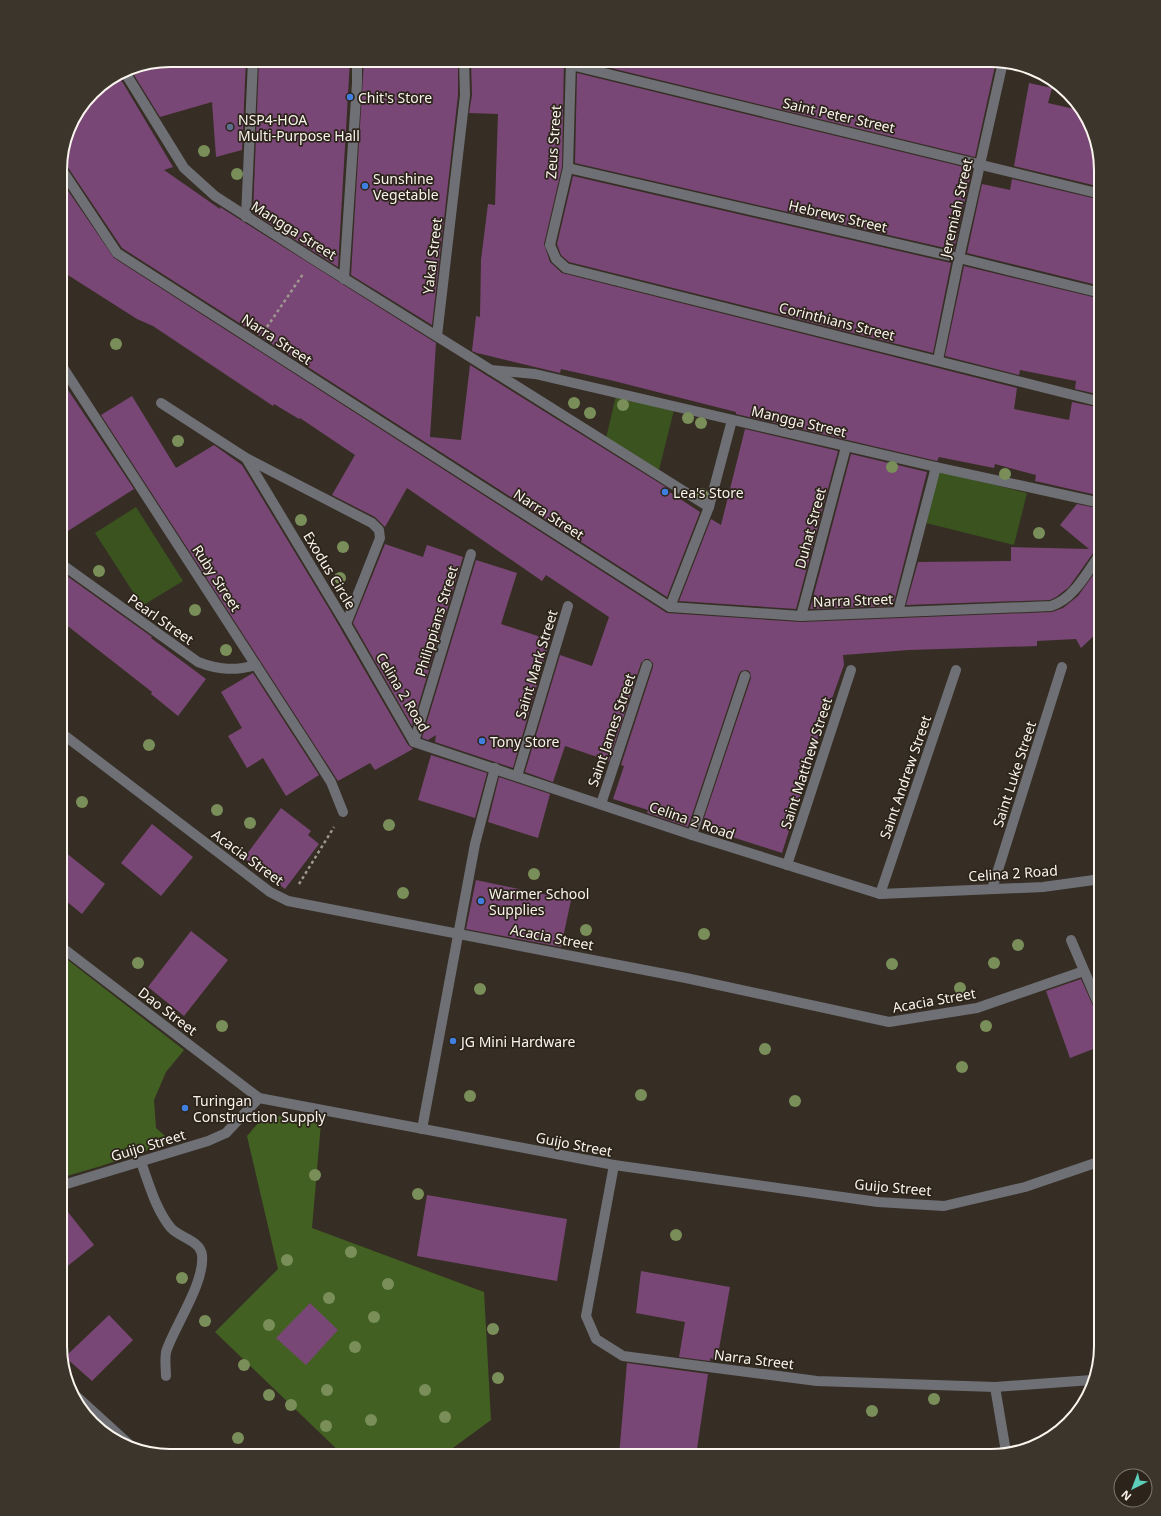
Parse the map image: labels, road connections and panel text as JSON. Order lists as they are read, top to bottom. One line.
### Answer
{"streets":{"street":["Saint Peter Street","Zeus Street","Jeremiah Street","Hebrews Street","Mangga Street","Yakal Street","Corinthians Street","Narra Street","Duhat Street","Exodus Circle","Ruby Street","Pearl Street","Philippians Street","Saint Mark Street","Celina 2 Road","Saint James Street","Saint Matthew Street","Saint Luke Street","Saint Andrew Street","Acacia Street","Dao Street","Guijo Street"]},"crossings":[["Saint Peter Street","Jeremiah Street"],["Zeus Street","Hebrews Street"],["Zeus Street","Corinthians Street"],["Jeremiah Street","Hebrews Street"],["Jeremiah Street","Corinthians Street"],["Mangga Street","Yakal Street"],["Mangga Street","Duhat Street"],["Narra Street","Duhat Street"],["Narra Street","Guijo Street"],["Exodus Circle","Celina 2 Road"],["Ruby Street","Pearl Street"],["Philippians Street","Celina 2 Road"],["Saint Mark Street","Celina 2 Road"],["Celina 2 Road","Saint James Street"],["Celina 2 Road","Saint Matthew Street"],["Celina 2 Road","Saint Luke Street"],["Celina 2 Road","Saint Andrew Street"],["Dao Street","Guijo Street"]],"places":["Chit's Store","NSP4-HOA Multi-Purpose Hall","Sunshine Vegetable","Lea's Store","Tony Store","Warmer School Supplies","JG Mini Hardware","Turingan Construction Supply"],"north":"bottom left"}
